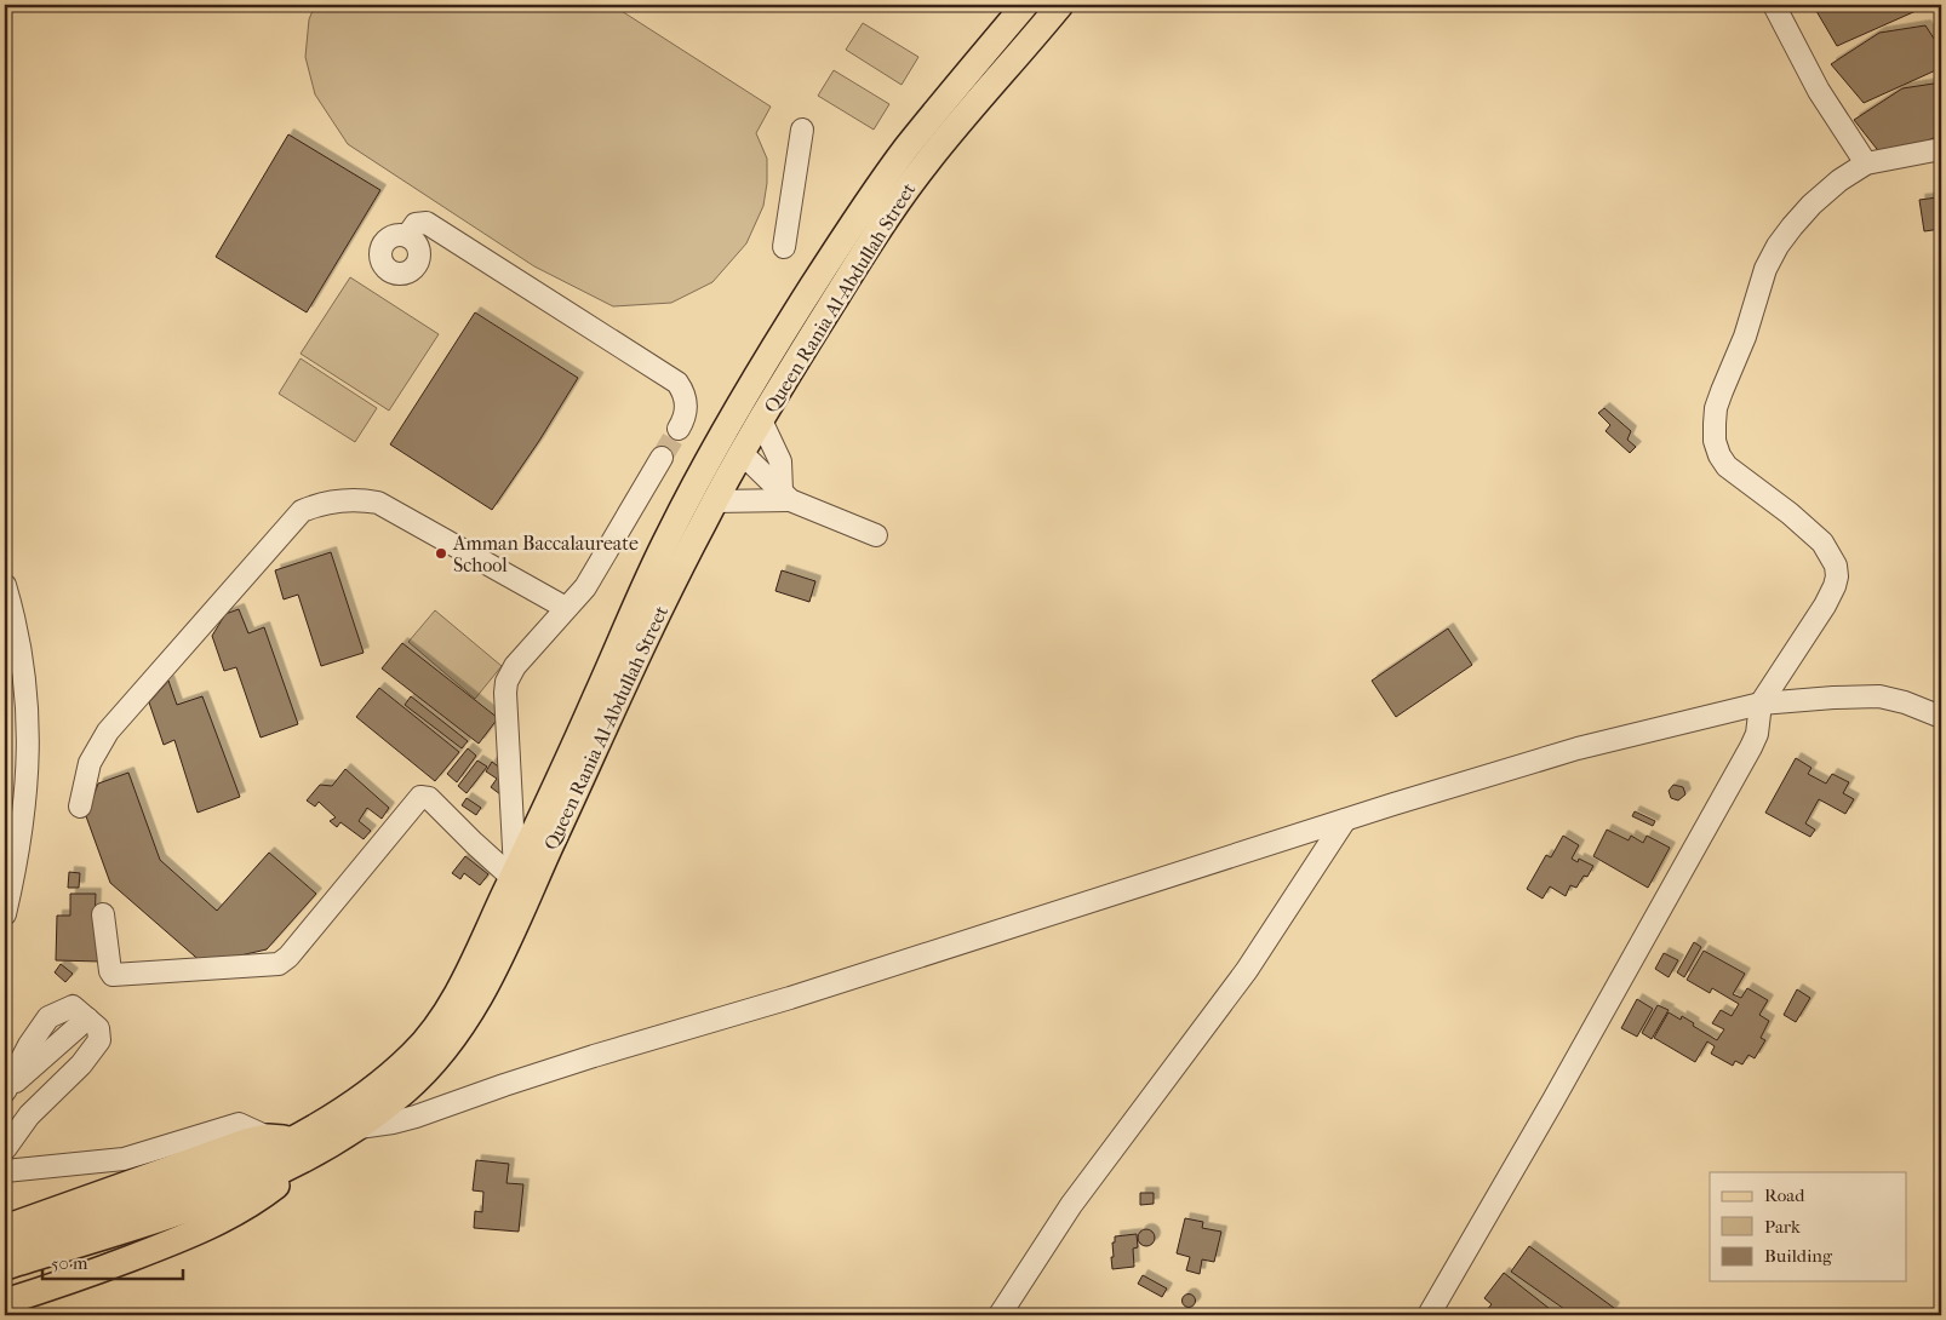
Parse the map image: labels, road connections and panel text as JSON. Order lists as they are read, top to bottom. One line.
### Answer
{"streets":{"main road":["Queen Rania Al-Abdullah Street"]},"places":["Amman Baccalaureate School"],"legend":["Road","Park","Building"],"scale_bar":"50 m"}
